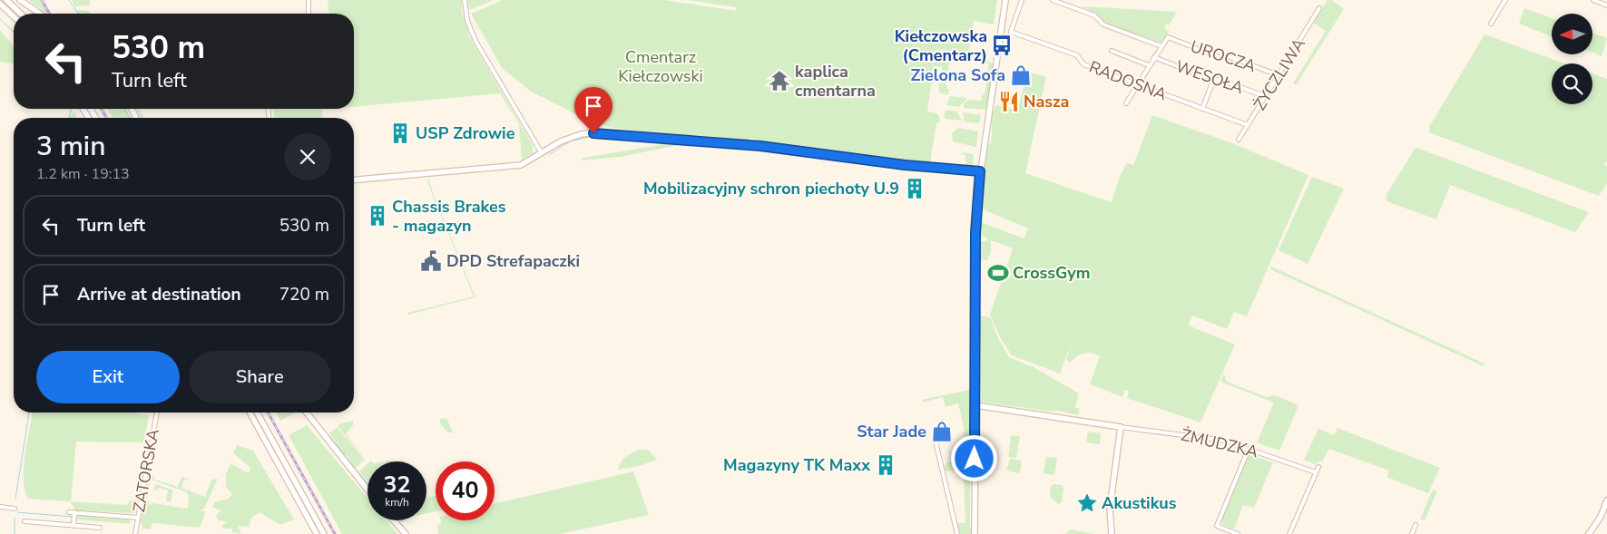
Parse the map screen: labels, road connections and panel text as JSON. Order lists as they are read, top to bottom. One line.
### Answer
{"streets":{"street":["UROCZA","ŻYCZLIWA","WESOŁA","RADOSNA","ŻMUDZKA","ZATORSKA"]},"crossings":[["UROCZA","ŻYCZLIWA"],["ŻYCZLIWA","WESOŁA"],["ŻYCZLIWA","RADOSNA"]],"parks":["Cmentarz Kiełczowski"],"places":{"bus stop":["Kiełczowska (Cmentarz)"],"shop":["Zielona Sofa","Star Jade"],"temple":["kaplica cmentarna"],"restaurant":["Nasza"],"building":["USP Zdrowie","Mobilizacyjny schron piechoty U.9","Chassis Brakes - magazyn","Magazyny TK Maxx"],"public building":["DPD Strefapaczki"],"sports":["CrossGym"],"place":["Akustikus"]},"north":"left","page":{"turn":["530 m","Turn left"],"heading":["3 min","1.2 km · 19:13"],"list":[{"name":"Turn left","value":"530 m"},{"name":"Arrive at destination","value":"720 m"}],"buttons":["Exit","Share"],"speed":"32 km/h","limit":"40"}}
